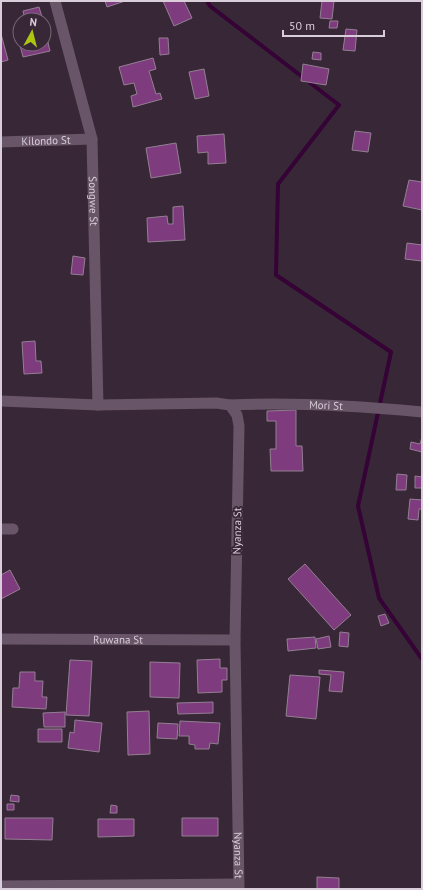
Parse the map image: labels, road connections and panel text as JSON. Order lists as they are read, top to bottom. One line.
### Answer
{"streets":{"street":["Kilondo St","Songwe St","Mori St","Nyanza St","Ruwana St"]},"crossings":[["Kilondo St","Songwe St"],["Mori St","Nyanza St"],["Nyanza St","Ruwana St"]],"scale_bar":"50 m","north":"top"}
